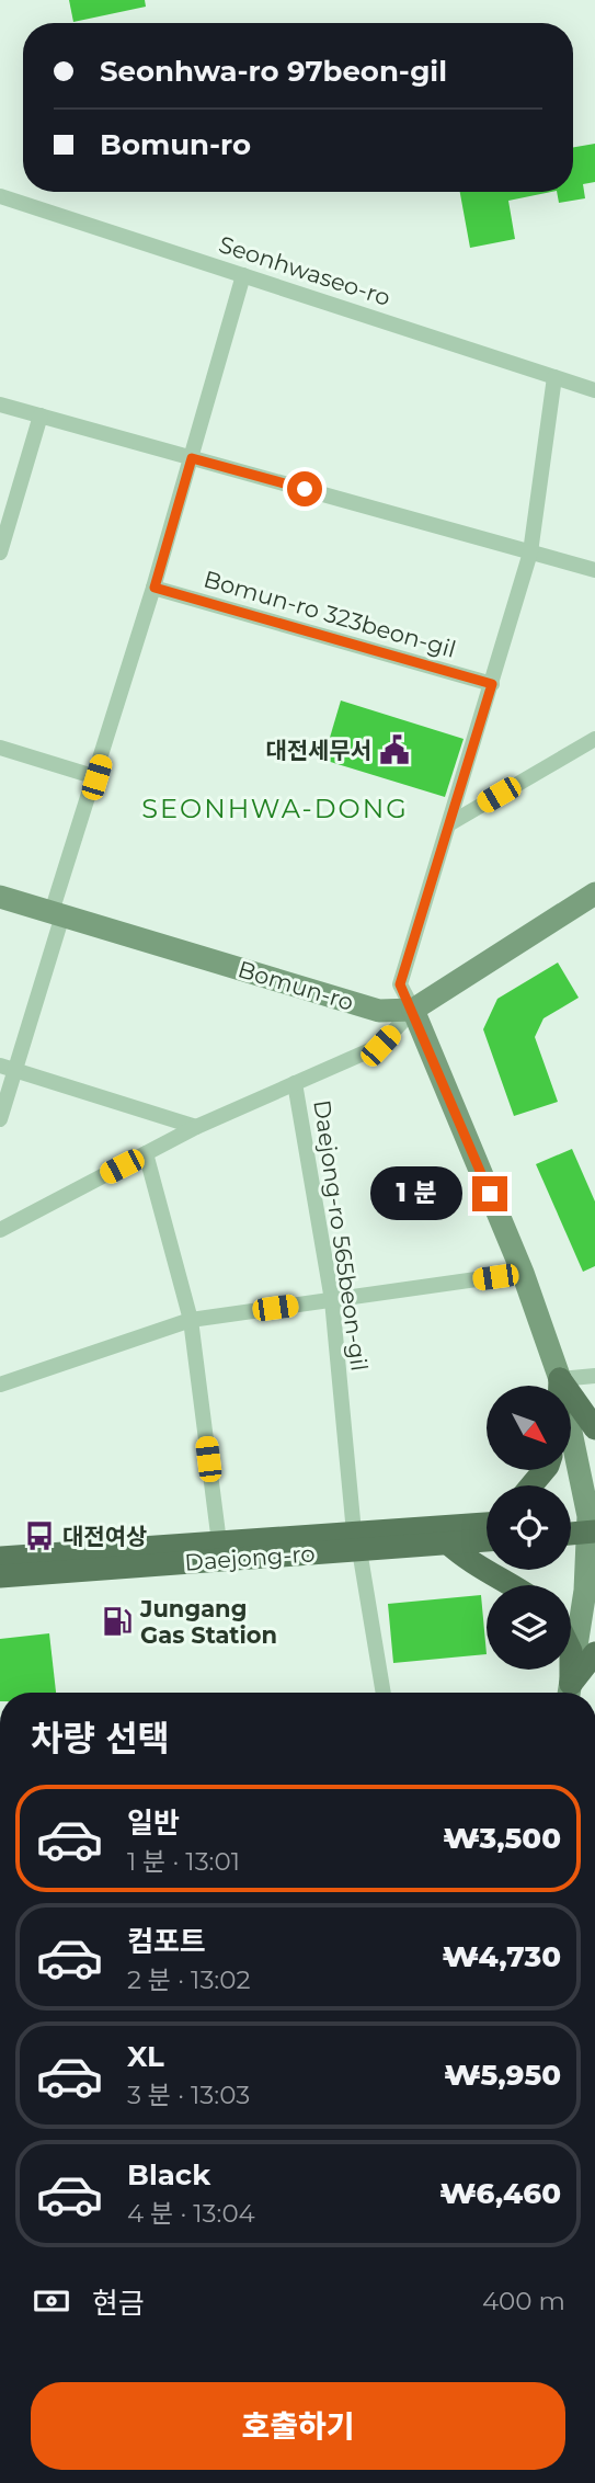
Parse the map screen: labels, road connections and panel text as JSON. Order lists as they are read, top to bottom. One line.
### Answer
{"streets":{"main road":["Bomun-ro","Daejong-ro"],"street":["Seonhwaseo-ro","Bomun-ro 323beon-gil","Daejong-ro 565beon-gil"]},"crossings":[["Daejong-ro 565beon-gil","Daejong-ro"]],"districts":["SEONHWA-DONG"],"places":{"public building":["대전세무서"],"bus stop":["대전여상"],"fuel station":["Jungang Gas Station"]},"north":"bottom right","page":{"banner":["Seonhwa-ro 97beon-gil","Bomun-ro"],"bubble":"1 분","heading":"차량 선택","list":[{"name":"일반","note":"1 분 · 13:01","value":"₩3,500"},{"name":"컴포트","note":"2 분 · 13:02","value":"₩4,730"},{"name":"XL","note":"3 분 · 13:03","value":"₩5,950"},{"name":"Black","note":"4 분 · 13:04","value":"₩6,460"}],"pay":["현금","400 m"],"buttons":"호출하기"}}
